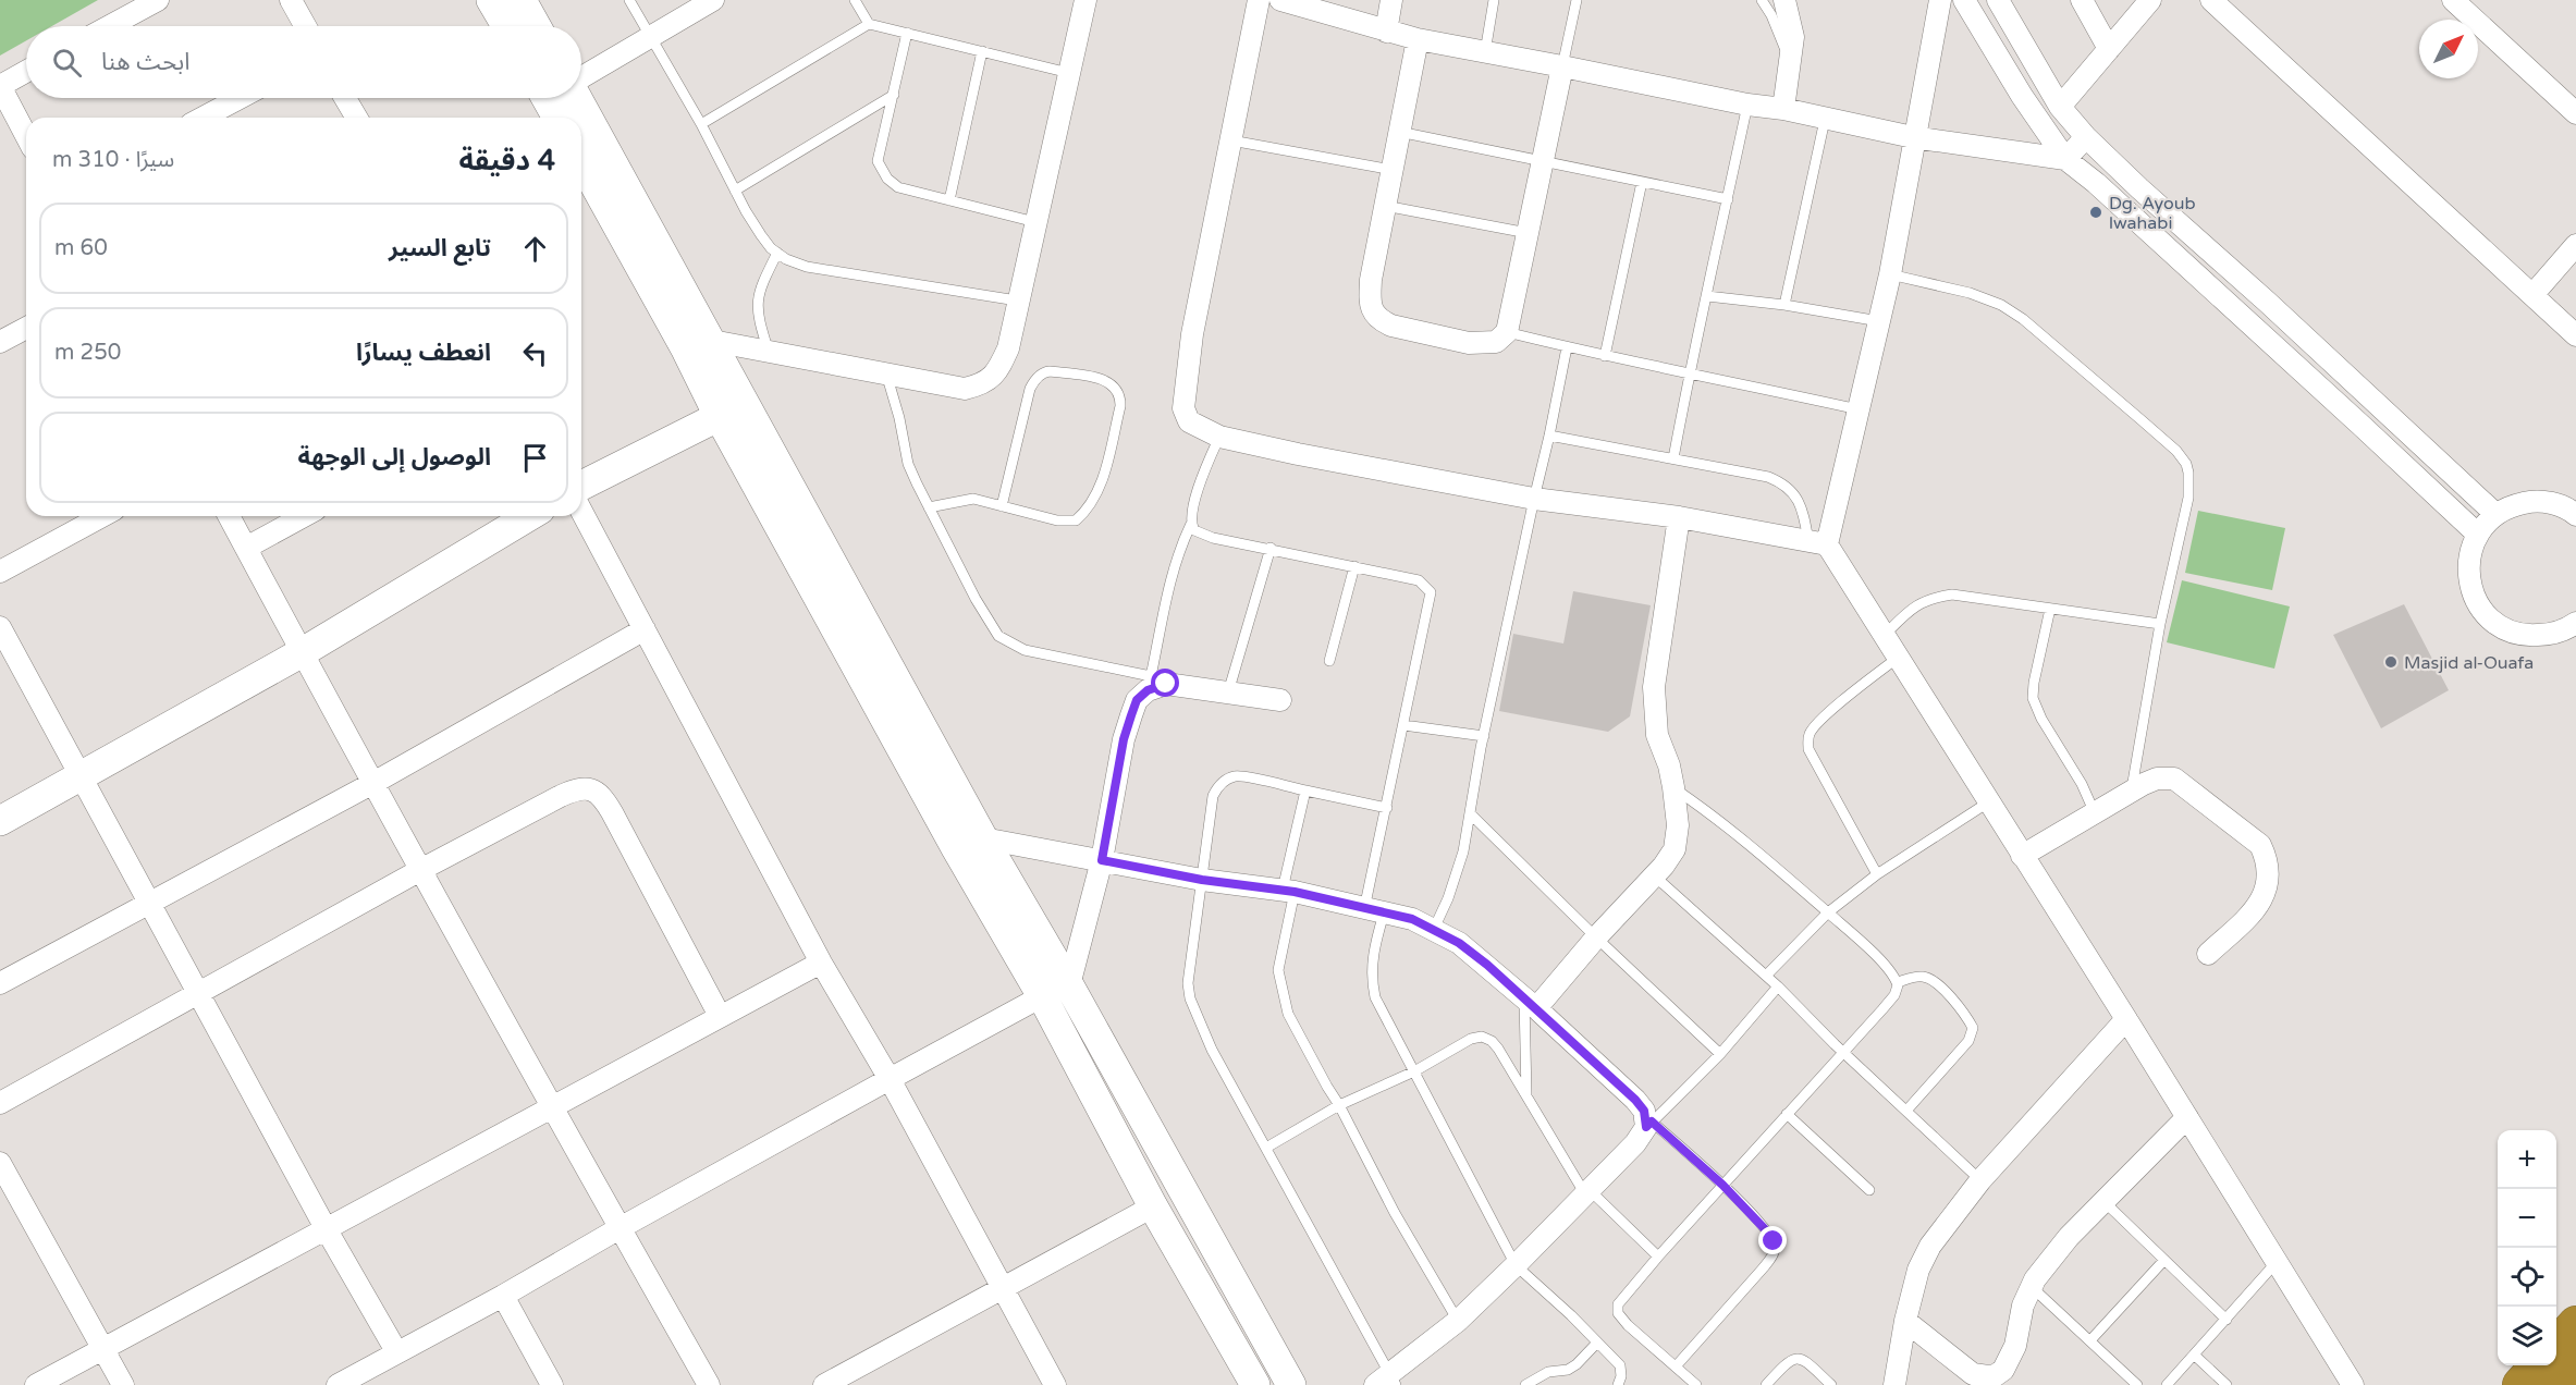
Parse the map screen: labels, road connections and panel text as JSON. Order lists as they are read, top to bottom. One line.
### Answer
{"places":["Dg. Ayoub lwahabi","Masjid al-Ouafa"],"north":"top right","page":{"search":"ابحث هنا","heading":["4 دقيقة","سيرًا · 310 m"],"list":[["تابع السير","60 m"],["انعطف يسارًا","250 m"],"الوصول إلى الوجهة"],"map_buttons":["+","−"]}}
